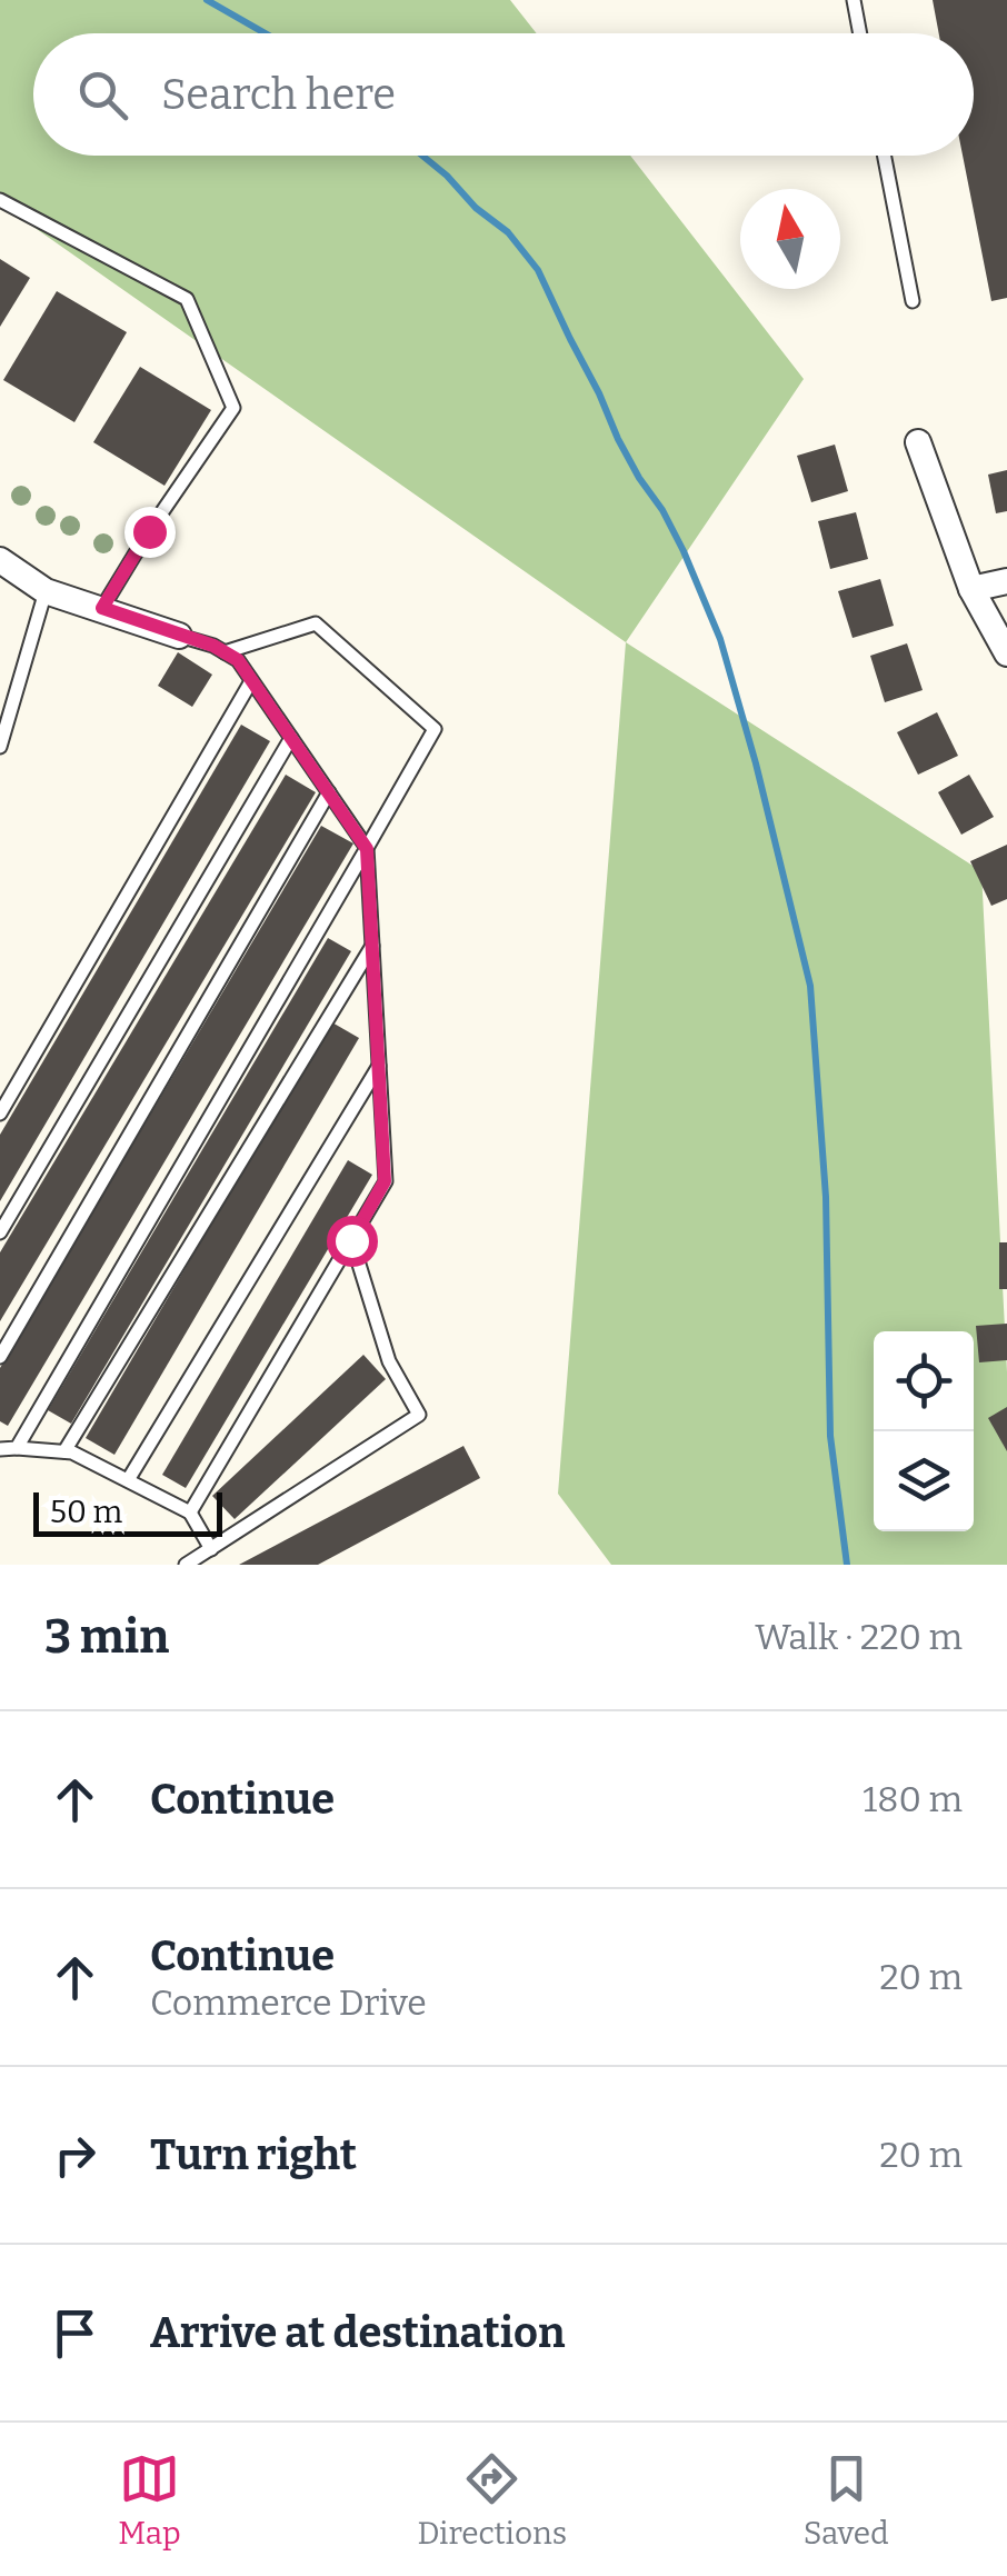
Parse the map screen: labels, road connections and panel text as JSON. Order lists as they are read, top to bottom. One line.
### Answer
{"scale_bar":"50 m","north":"top","page":{"search":"Search here","scale":"50 m","heading":["3 min","Walk · 220 m"],"list":[["Continue","180 m"],["Continue","Commerce Drive","20 m"],["Turn right","20 m"],"Arrive at destination"],"nav":["Map","Directions","Saved"]}}
